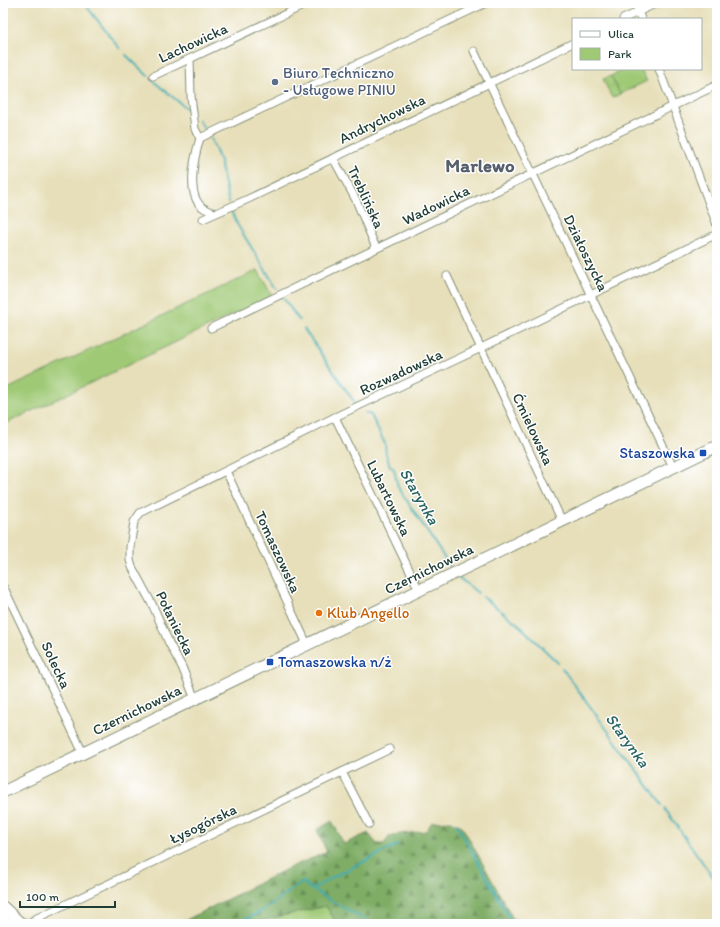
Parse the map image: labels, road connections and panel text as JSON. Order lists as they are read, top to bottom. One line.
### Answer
{"streets":{"street":["Lachowicka","Andrychowska","Treblińska","Wadowicka","Działoszycka","Rozwadowska","Ćmielowska","Lubartowska","Tomaszowska","Czernichowska","Połaniecka","Solecka","Łysogórska"]},"crossings":[["Andrychowska","Treblińska"],["Andrychowska","Działoszycka"],["Treblińska","Wadowicka"],["Wadowicka","Działoszycka"],["Działoszycka","Rozwadowska"],["Działoszycka","Czernichowska"],["Rozwadowska","Ćmielowska"],["Rozwadowska","Lubartowska"],["Rozwadowska","Tomaszowska"],["Rozwadowska","Połaniecka"],["Ćmielowska","Czernichowska"],["Lubartowska","Czernichowska"],["Tomaszowska","Czernichowska"],["Czernichowska","Połaniecka"],["Czernichowska","Solecka"]],"districts":["Marlewo"],"water":["Starynka"],"places":{"other":["Biuro Techniczno - Usługowe PINIU","Klub Angello"],"transit":["Staszowska","Tomaszowska n/ż"]},"legend":["Ulica","Park"],"scale_bar":"100 m"}
